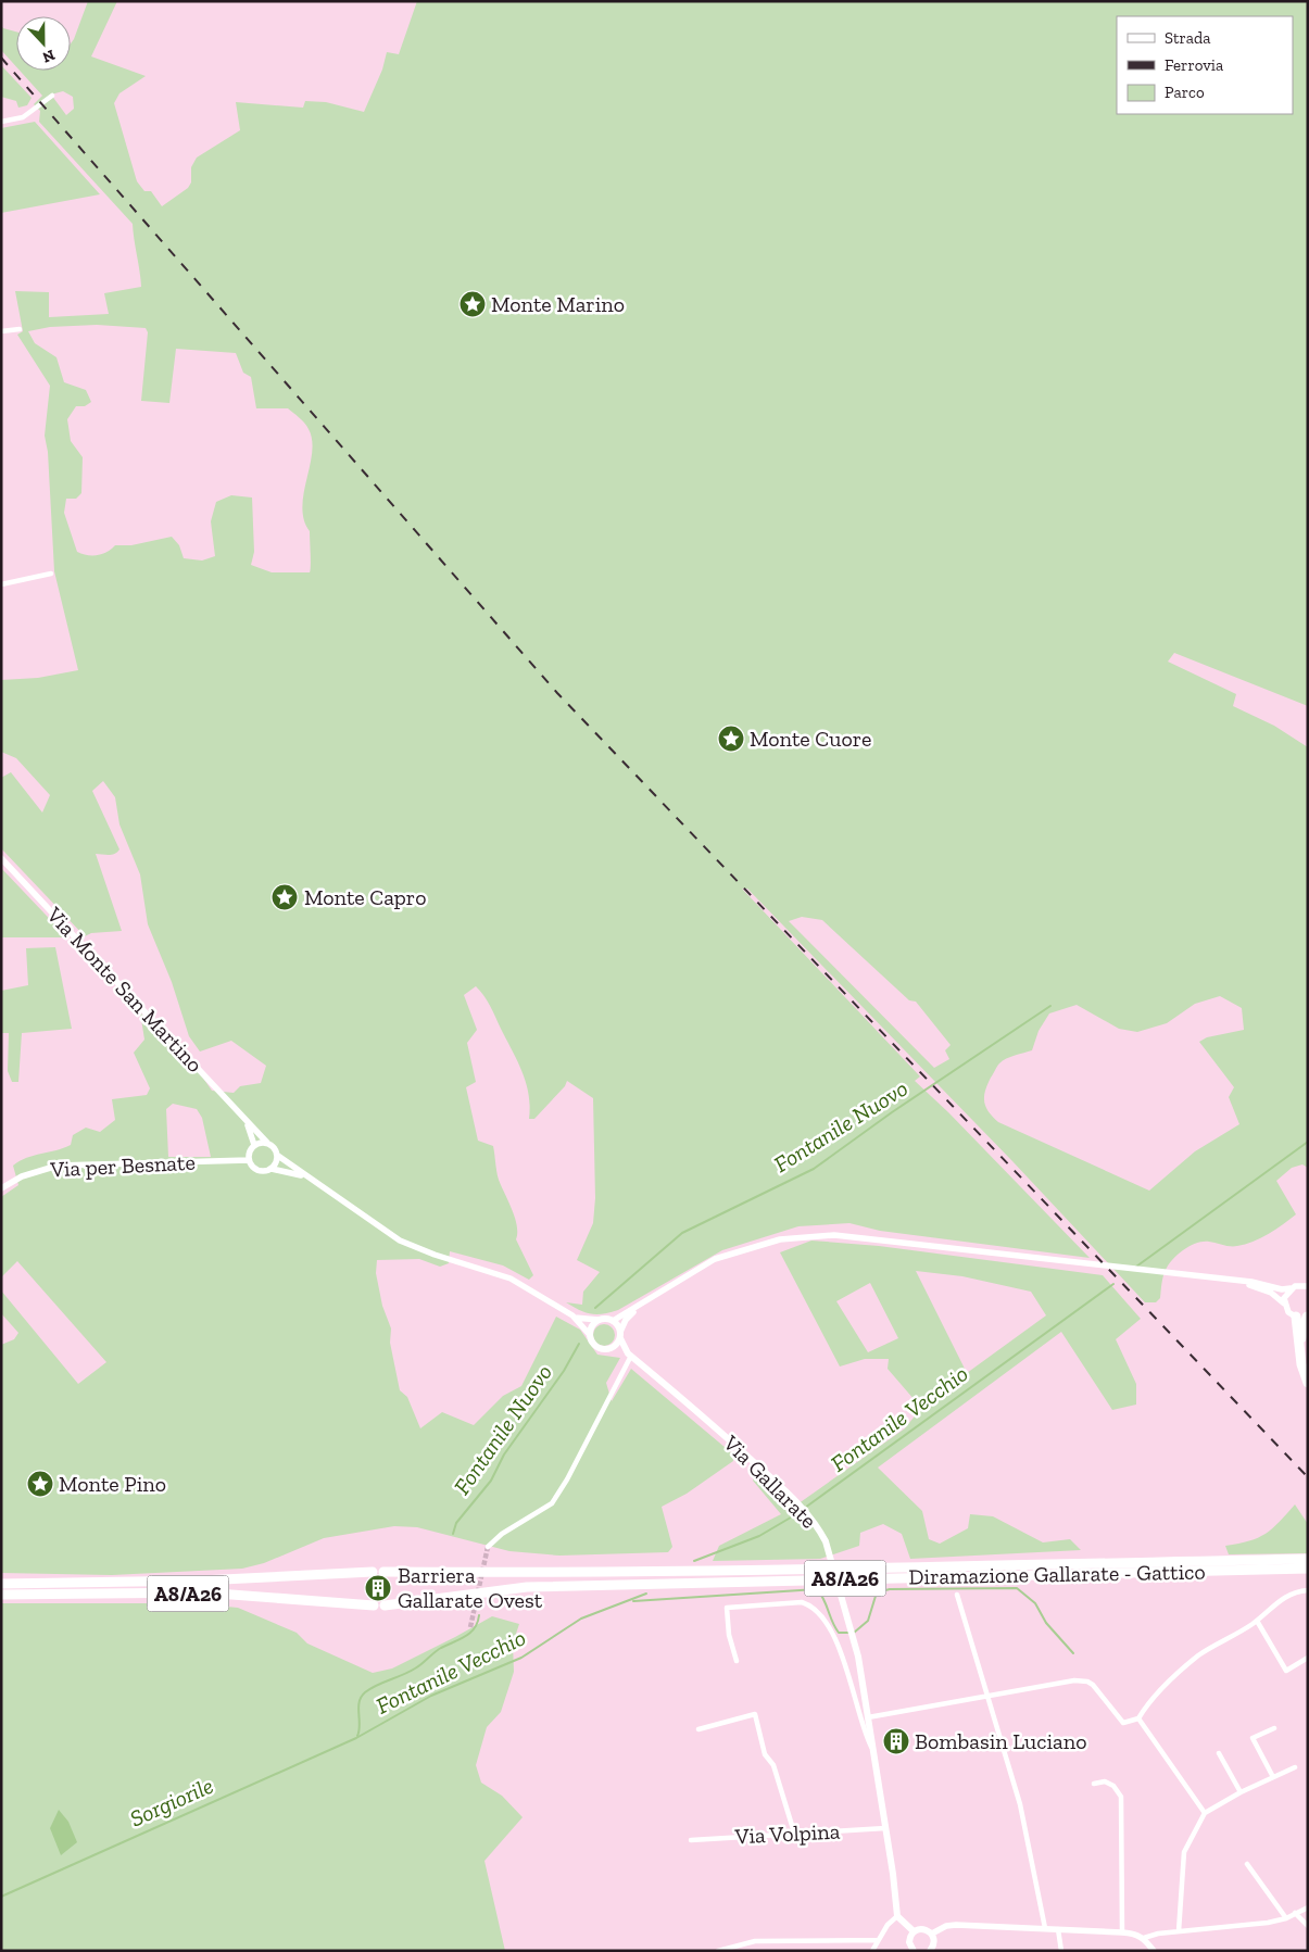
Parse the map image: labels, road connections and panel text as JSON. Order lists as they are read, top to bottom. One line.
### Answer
{"streets":{"highway":["Diramazione Gallarate - Gattico","A8/A26"],"main road":["Via Gallarate"],"street":["Via Monte San Martino","Via per Besnate","Via Volpina"]},"crossings":[["Via Monte San Martino","Via per Besnate"],["Via Monte San Martino","Via Gallarate"],["Via Gallarate","Via Volpina"]],"water":["Fontanile Nuovo","Fontanile Vecchio","Sorgiorile"],"places":{"place":["Monte Marino","Monte Cuore","Monte Capro","Monte Pino"],"building":["Barriera Gallarate Ovest","Bombasin Luciano"]},"legend":["Strada","Ferrovia","Parco"],"north":"bottom"}
